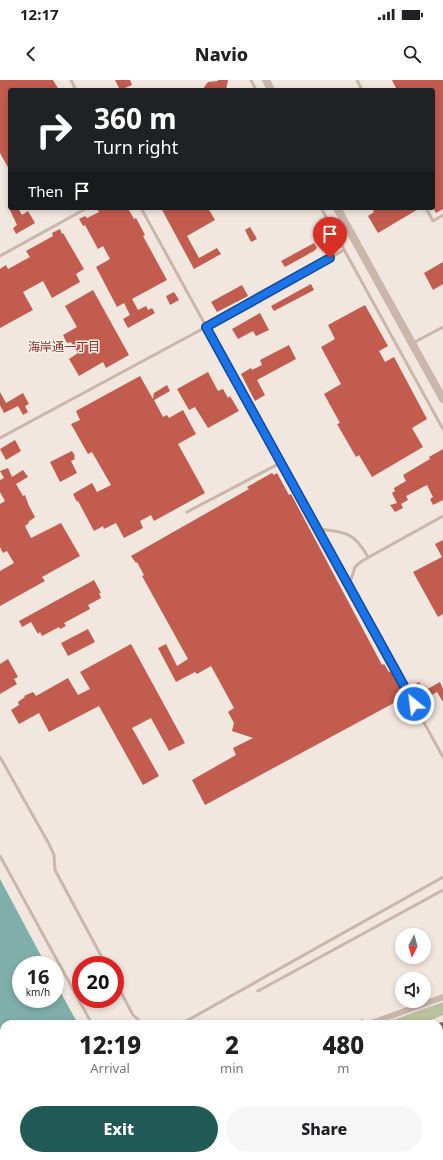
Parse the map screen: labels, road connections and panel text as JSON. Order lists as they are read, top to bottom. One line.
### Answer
{"districts":["海岸通一丁目"],"north":"bottom","page":{"status":"12:17","header":"Navio","turn":["360 m","Turn right"],"then":"Then","speed":"16 km/h","limit":"20","eta":["12:19","Arrival","2","min","480","m"],"buttons":["Exit","Share"]}}
